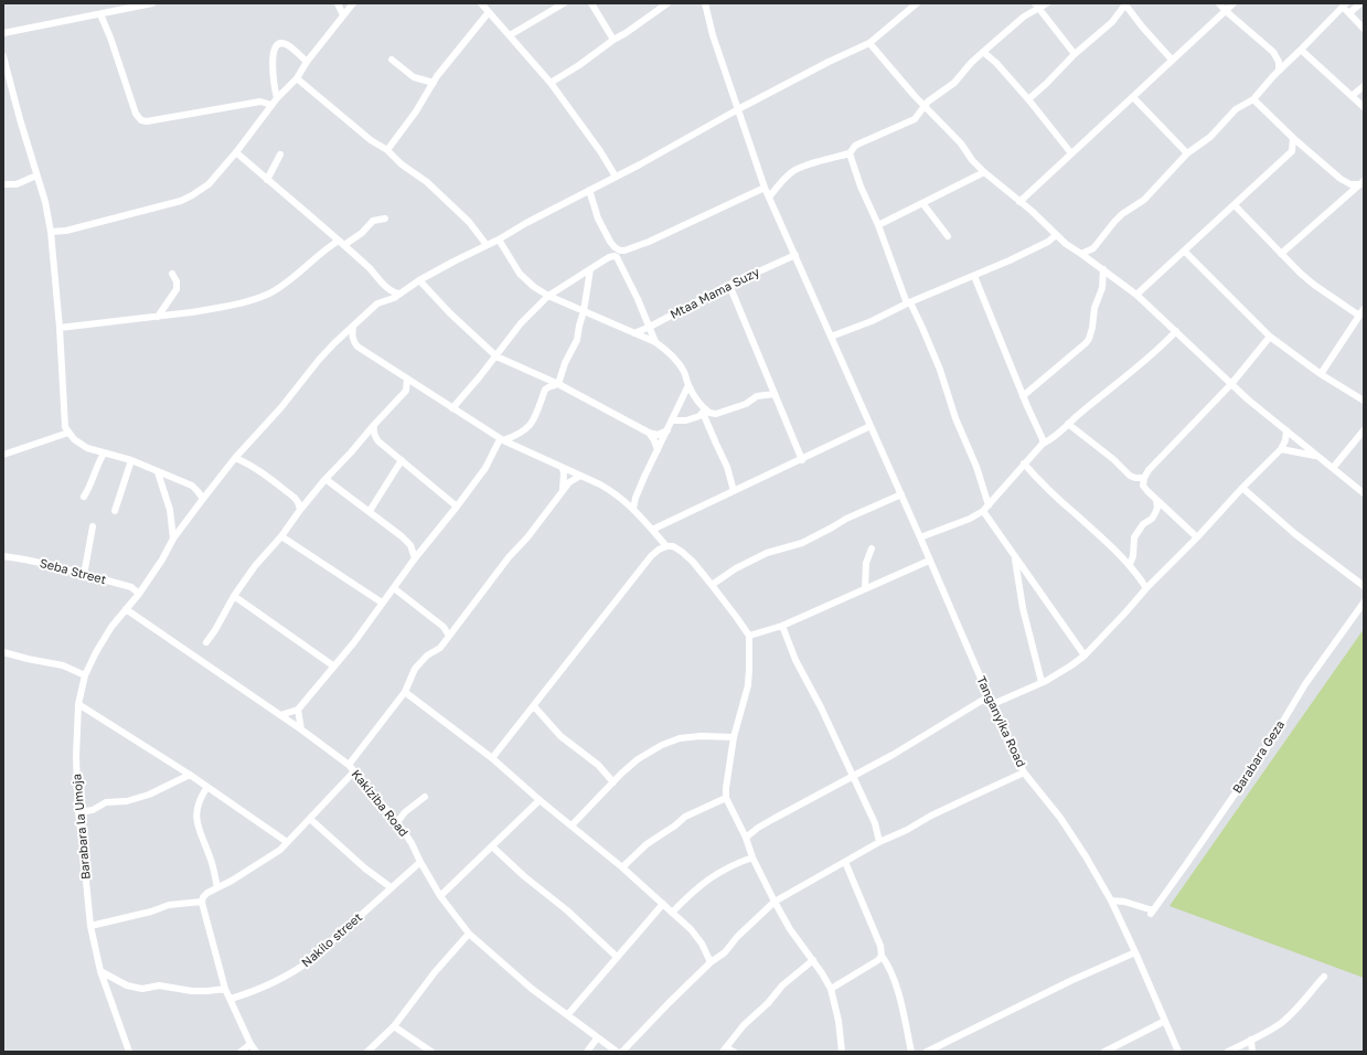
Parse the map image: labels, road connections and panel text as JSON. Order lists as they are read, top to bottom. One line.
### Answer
{"streets":{"street":["Mtaa Mama Suzy","Seba Street","Tanganyika Road","Barabara Geza","Kakiziba Road","Barabara la Umoja","Nakilo street"]},"crossings":[["Mtaa Mama Suzy","Tanganyika Road"],["Seba Street","Barabara la Umoja"],["Tanganyika Road","Barabara Geza"],["Tanganyika Road","Barabara la Umoja"],["Kakiziba Road","Barabara la Umoja"],["Kakiziba Road","Nakilo street"]]}
